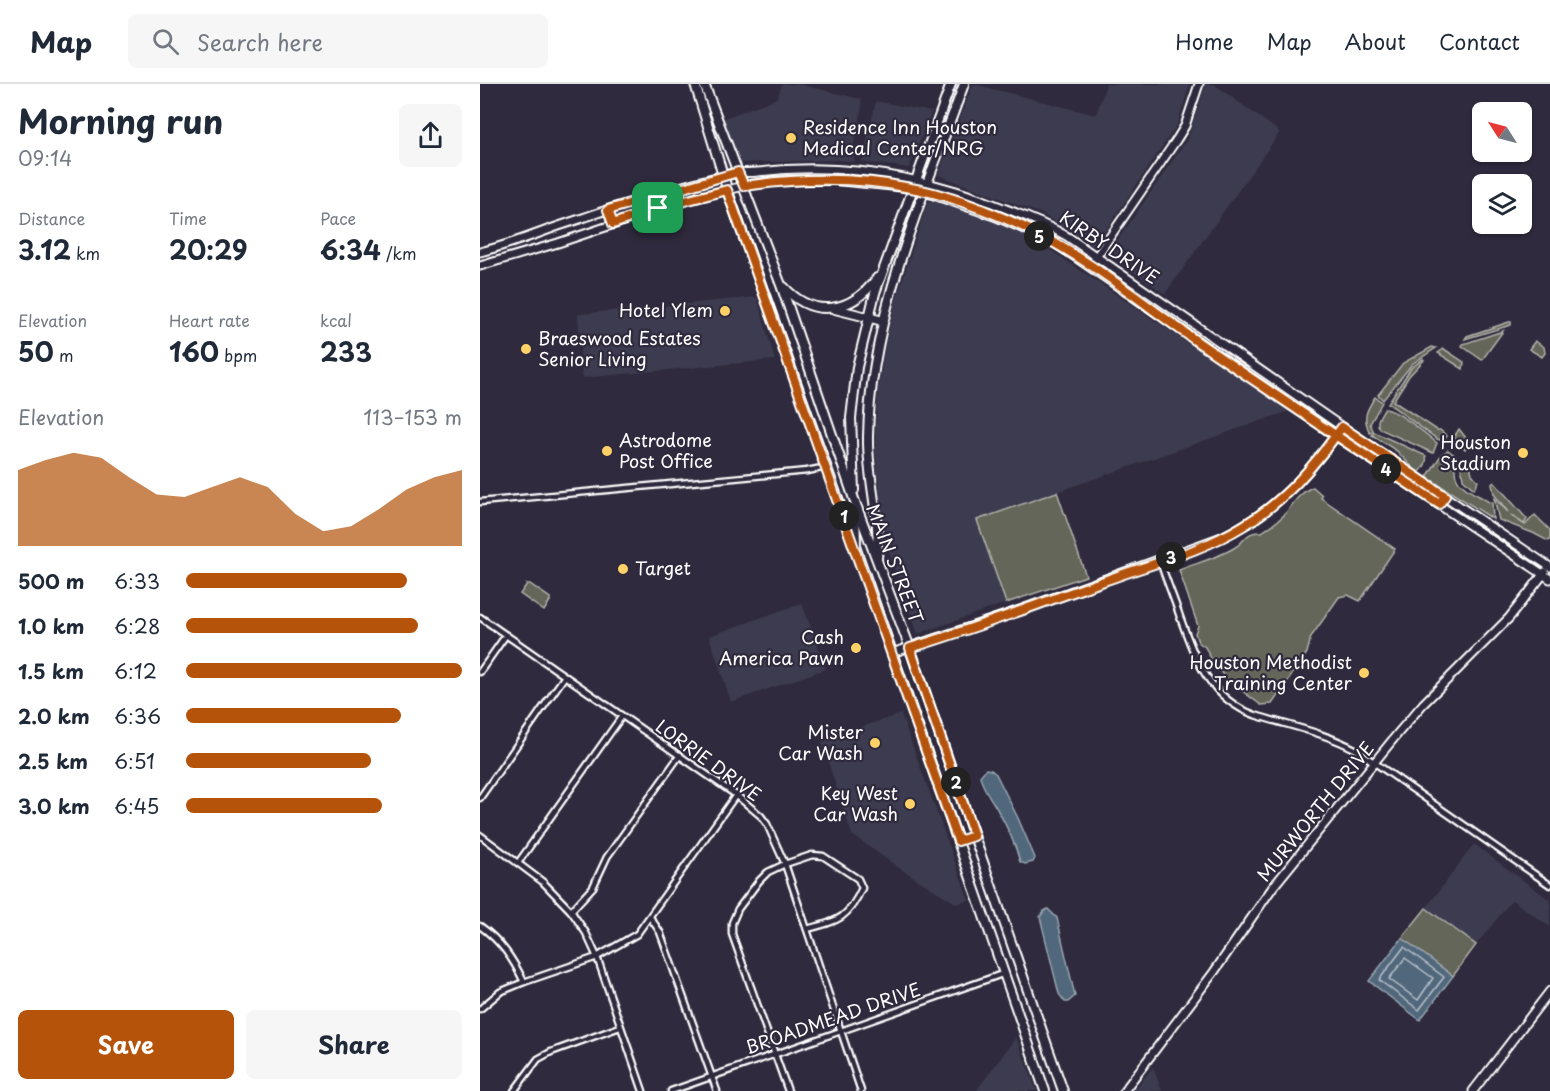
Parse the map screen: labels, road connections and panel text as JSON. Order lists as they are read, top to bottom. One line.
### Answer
{"streets":{"main road":["KIRBY DRIVE","MAIN STREET","MURWORTH DRIVE"],"street":["LORRIE DRIVE","BROADMEAD DRIVE"]},"crossings":[["KIRBY DRIVE","MAIN STREET"],["KIRBY DRIVE","MURWORTH DRIVE"],["MAIN STREET","BROADMEAD DRIVE"],["LORRIE DRIVE","BROADMEAD DRIVE"]],"places":["Residence Inn Houston Medical Center/NRG","Hotel Ylem","Braeswood Estates Senior Living","Astrodome Post Office","Houston Stadium","Target","Cash America Pawn","Houston Methodist Training Center","Mister Car Wash","Key West Car Wash"],"north":"top left","page":{"header":"Map","search":"Search here","nav":["Home","Map","About","Contact"],"heading":["Morning run","09:14"],"stats":[["Distance","3.12 km"],["Time","20:29"],["Pace","6:34 /km"],["Elevation","50 m"],["Heart rate","160 bpm"],["kcal","233"]],"pins":["5","4","1","3","2"],"chart":["Elevation","113–153 m"],"list":[{"name":"500 m","note":"6:33"},{"name":"1.0 km","note":"6:28"},{"name":"1.5 km","note":"6:12"},{"name":"2.0 km","note":"6:36"},{"name":"2.5 km","note":"6:51"},{"name":"3.0 km","note":"6:45"}],"buttons":["Save","Share"]}}
